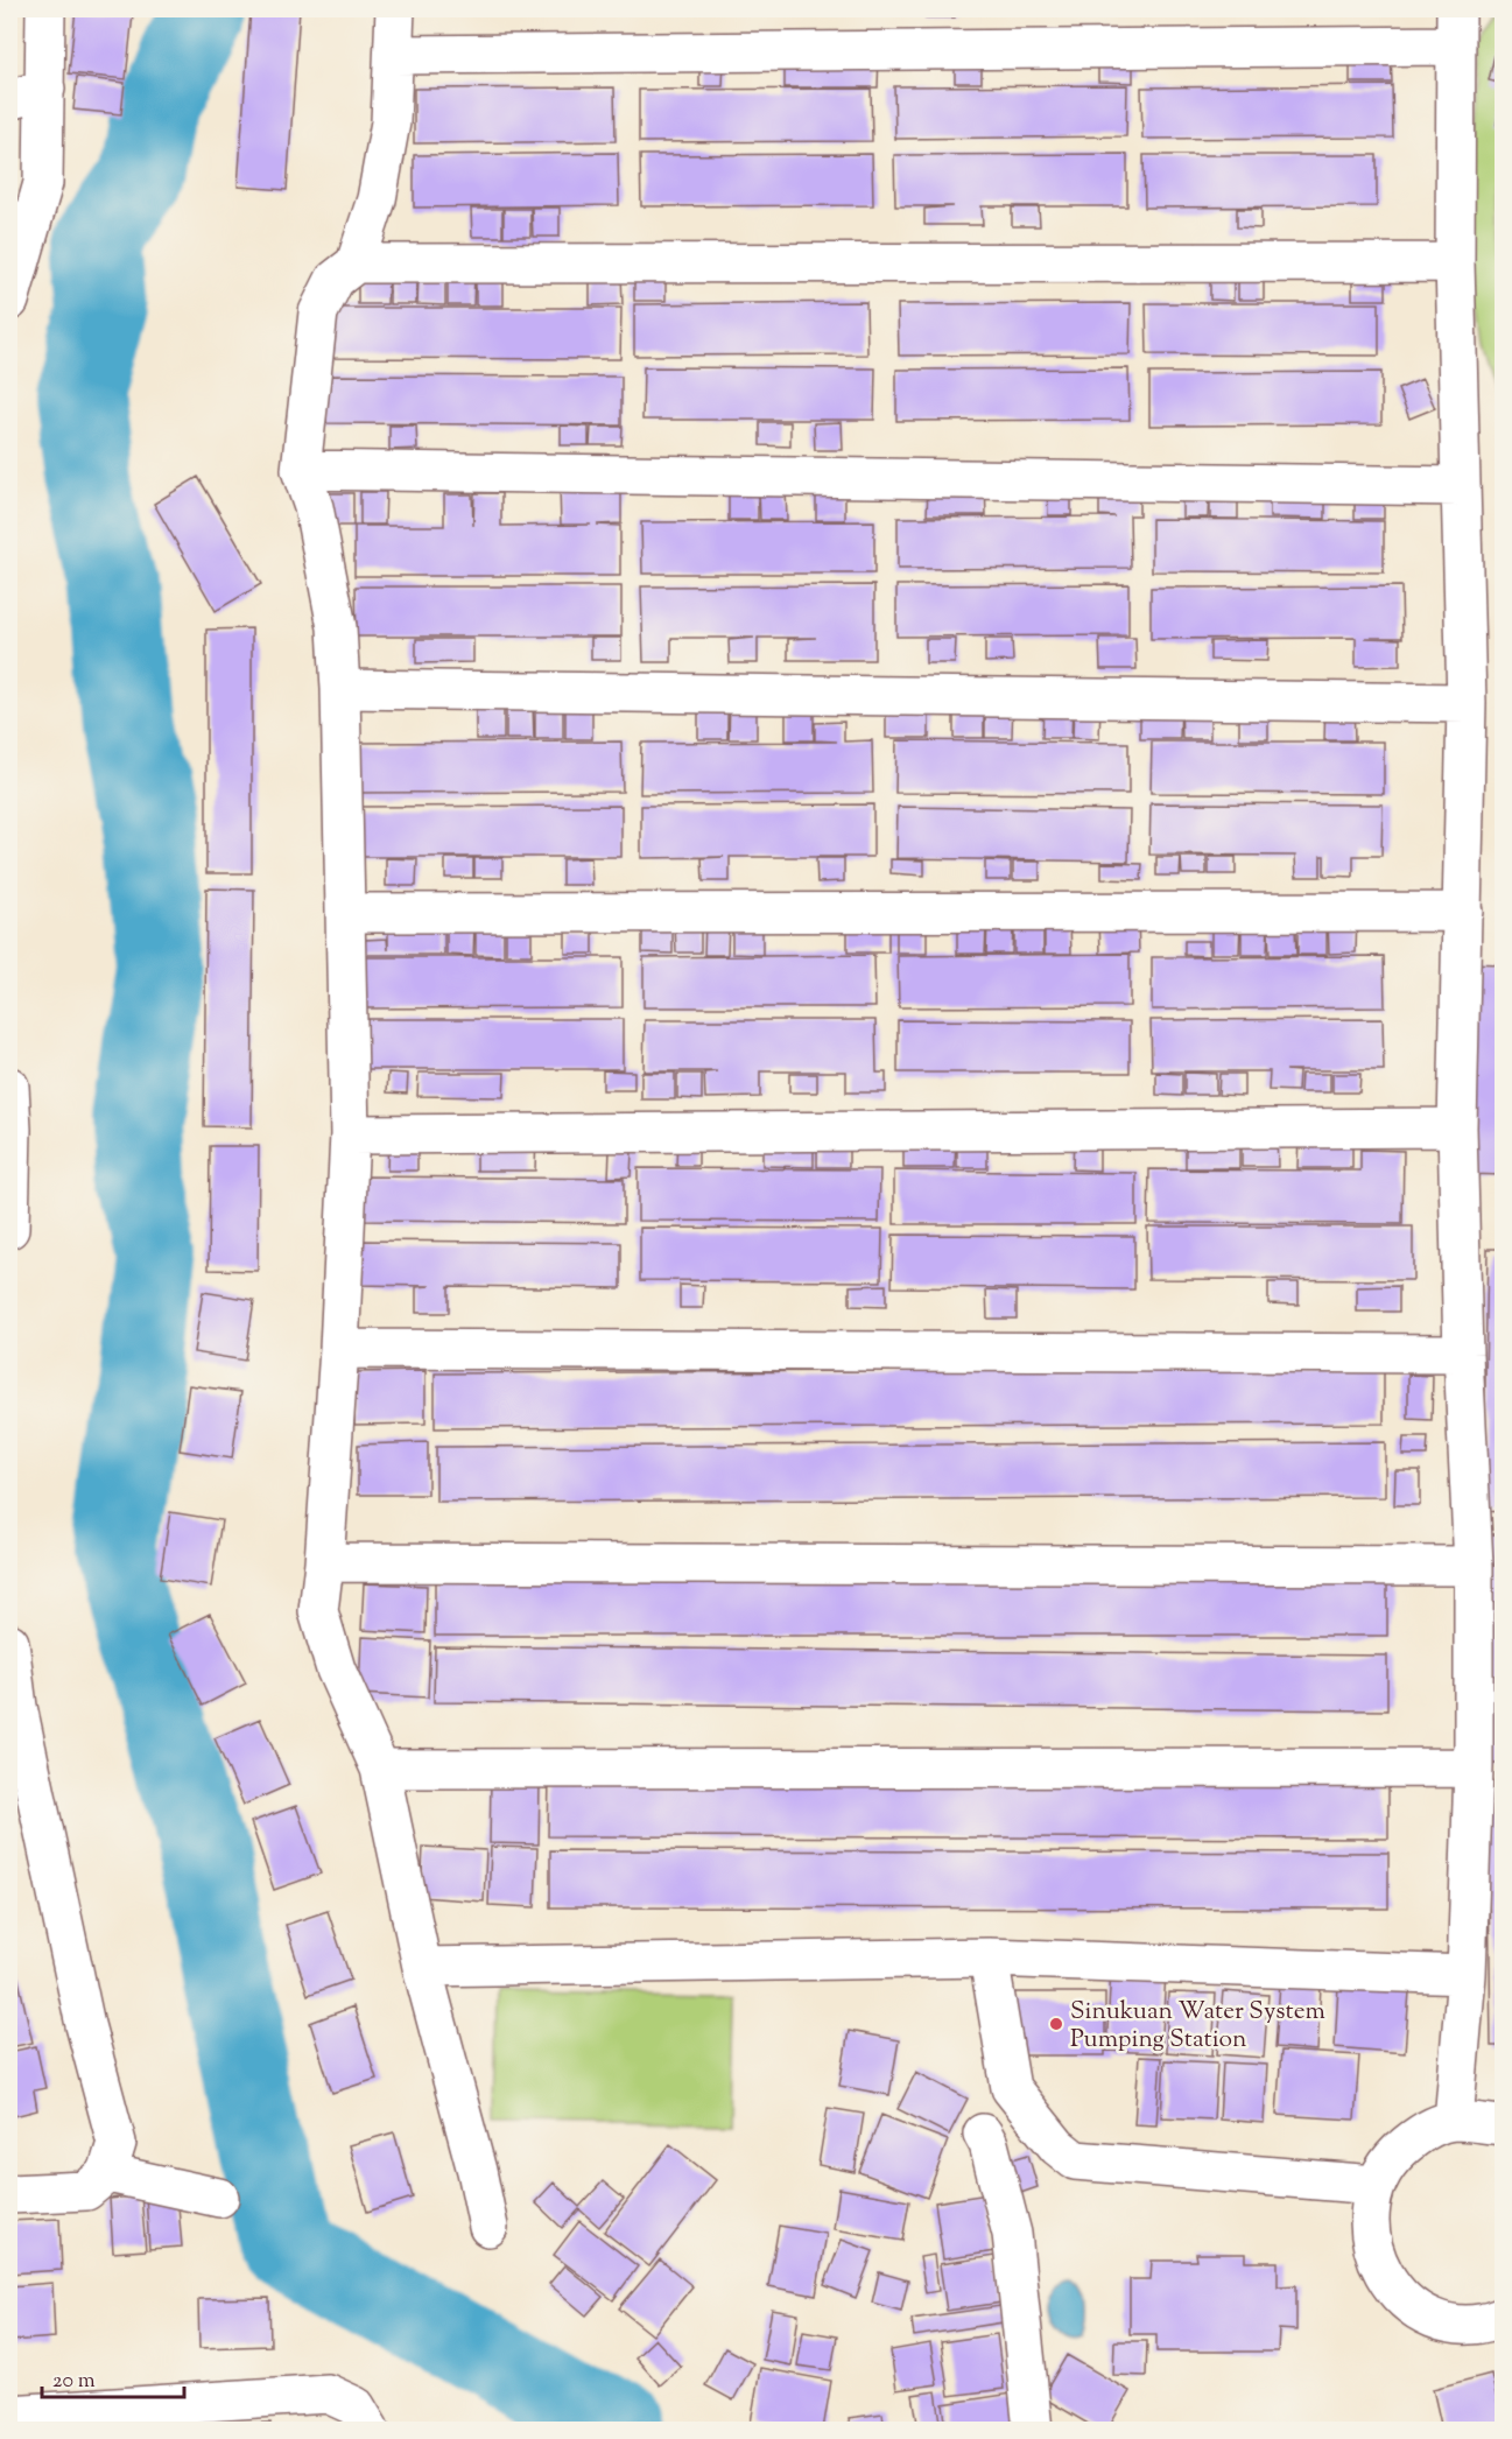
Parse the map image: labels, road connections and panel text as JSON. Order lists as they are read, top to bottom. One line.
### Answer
{"places":["Sinukuan Water System Pumping Station"],"scale_bar":"20 m"}
